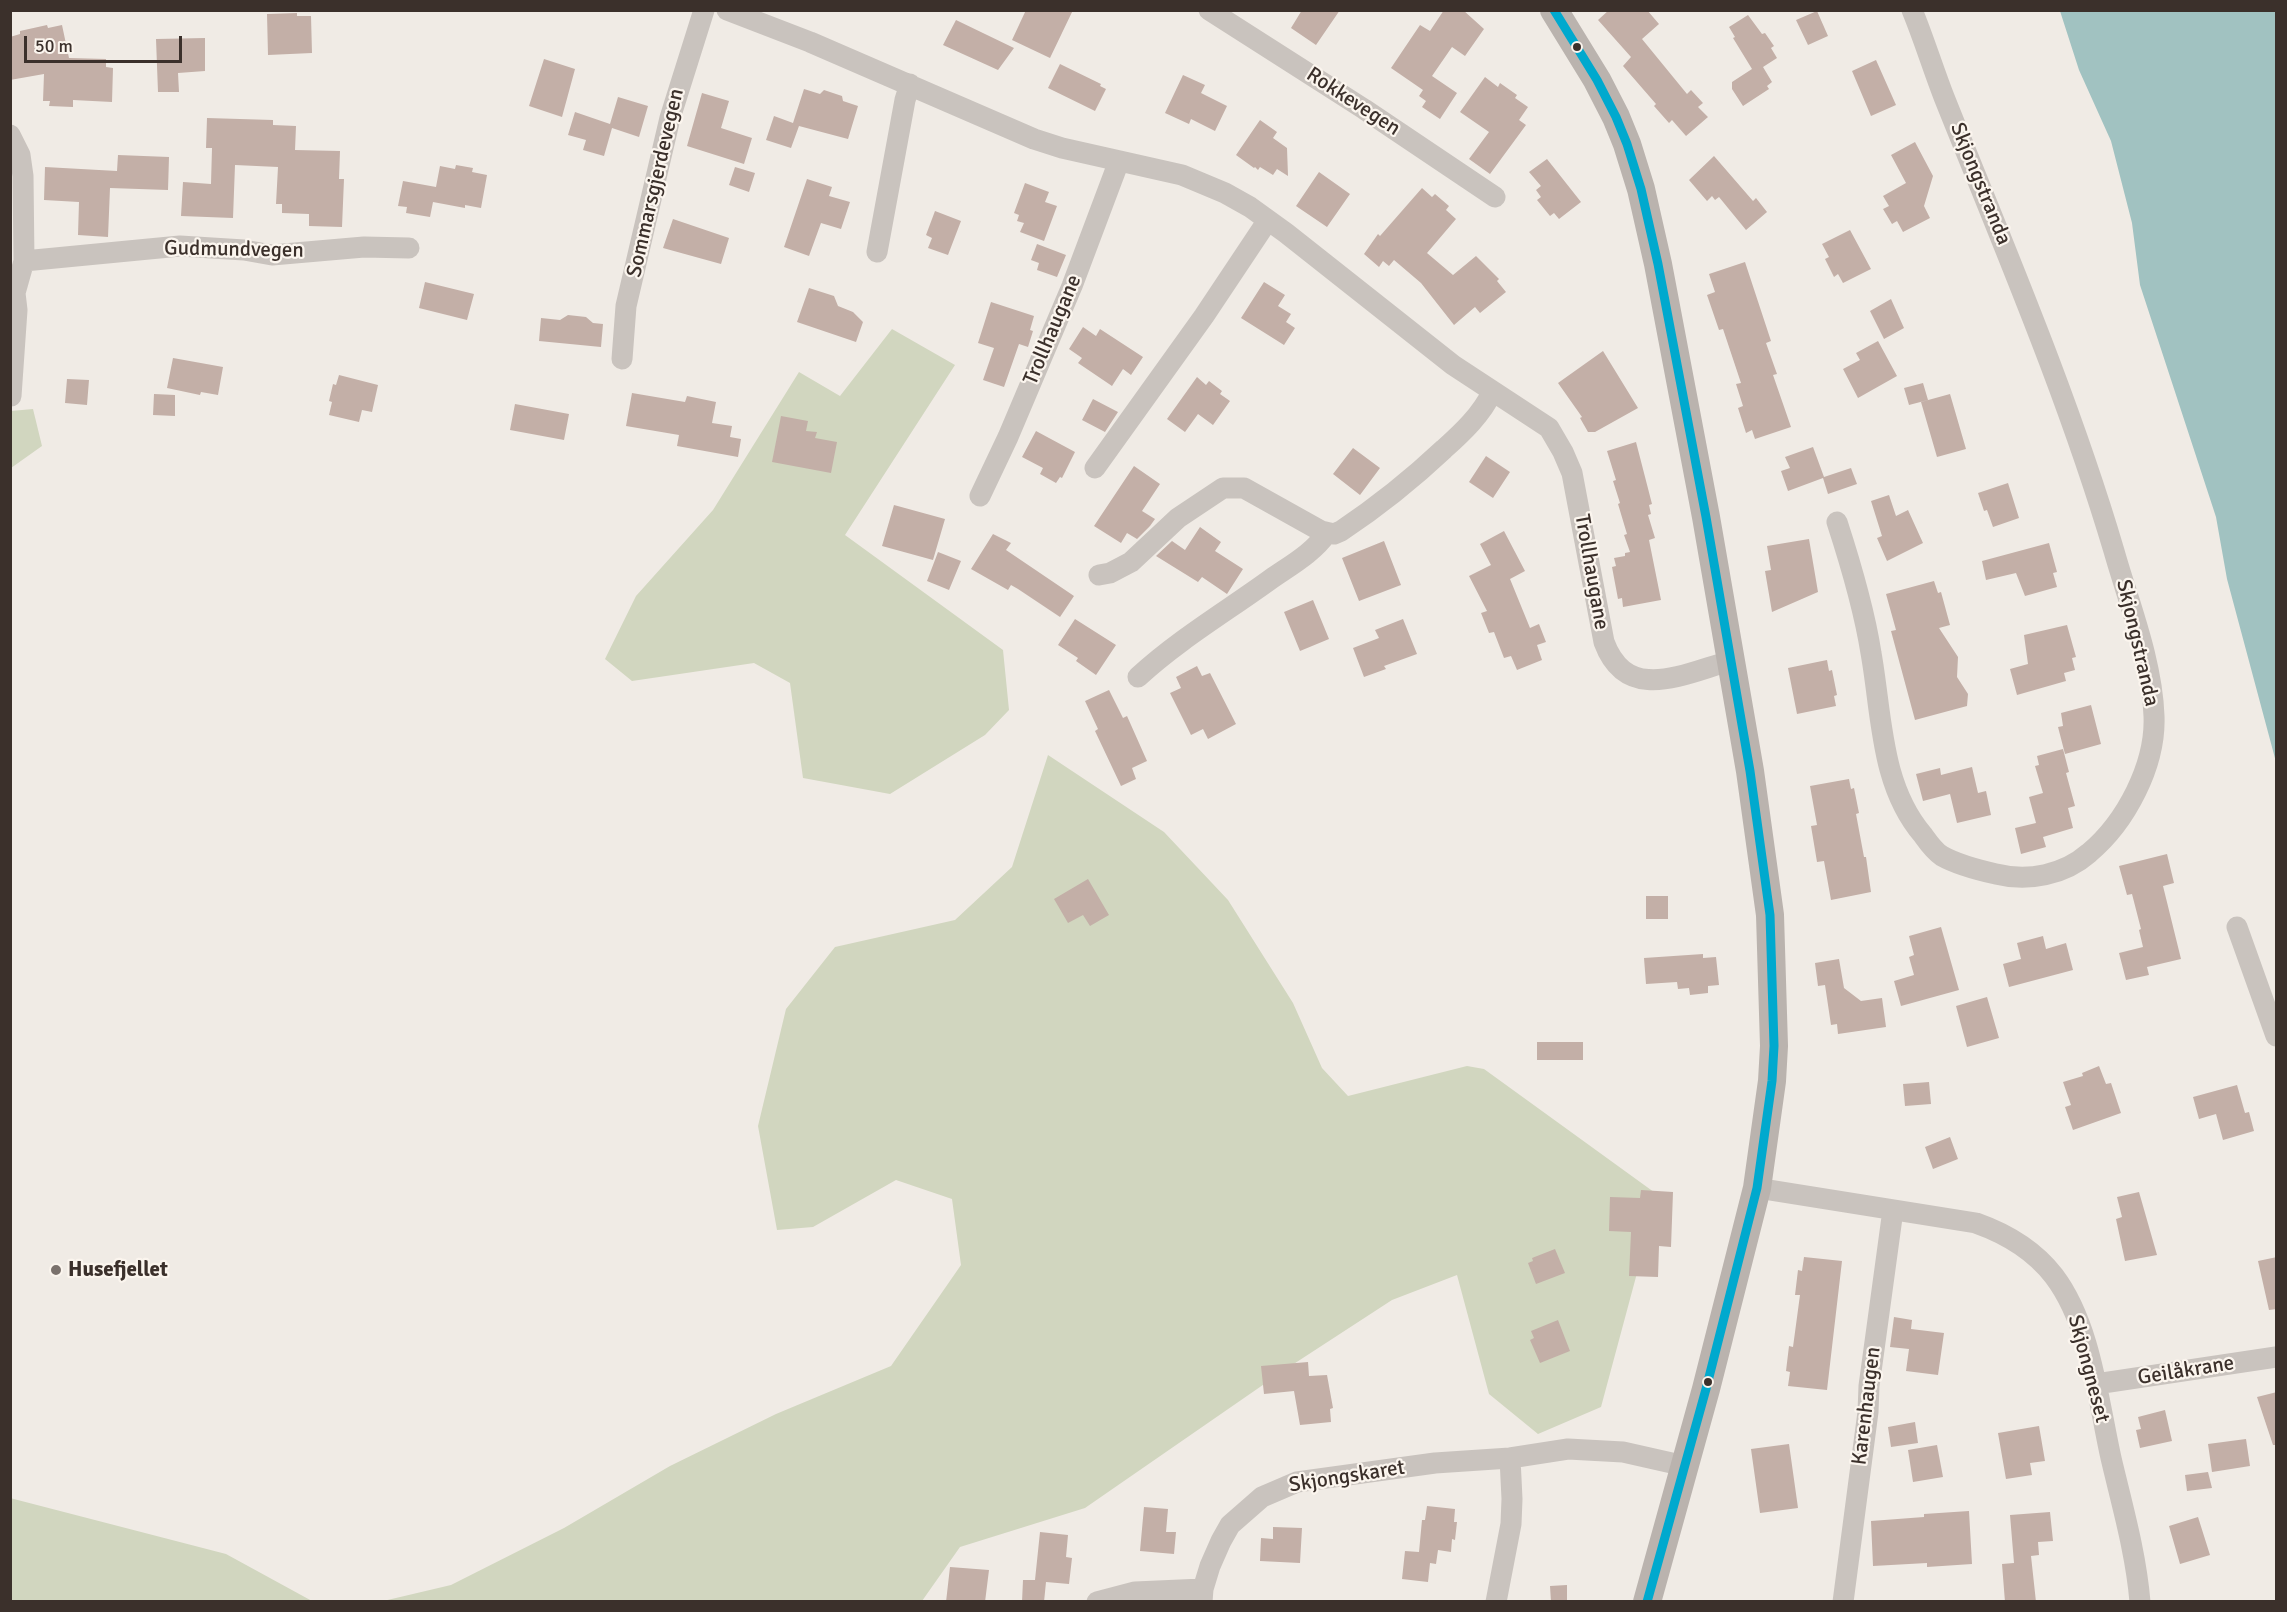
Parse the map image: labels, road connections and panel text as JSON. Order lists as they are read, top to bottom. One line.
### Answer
{"streets":{"street":["Rokkevegen","Sommarsgjerdevegen","Skjongstranda","Gudmundvegen","Trollhaugane","Skjongneset","Geilåkrane","Karenhaugen","Skjongskaret"]},"crossings":[["Skjongneset","Geilåkrane"],["Skjongneset","Karenhaugen"]],"places":["Husefjellet"],"scale_bar":"50 m"}
